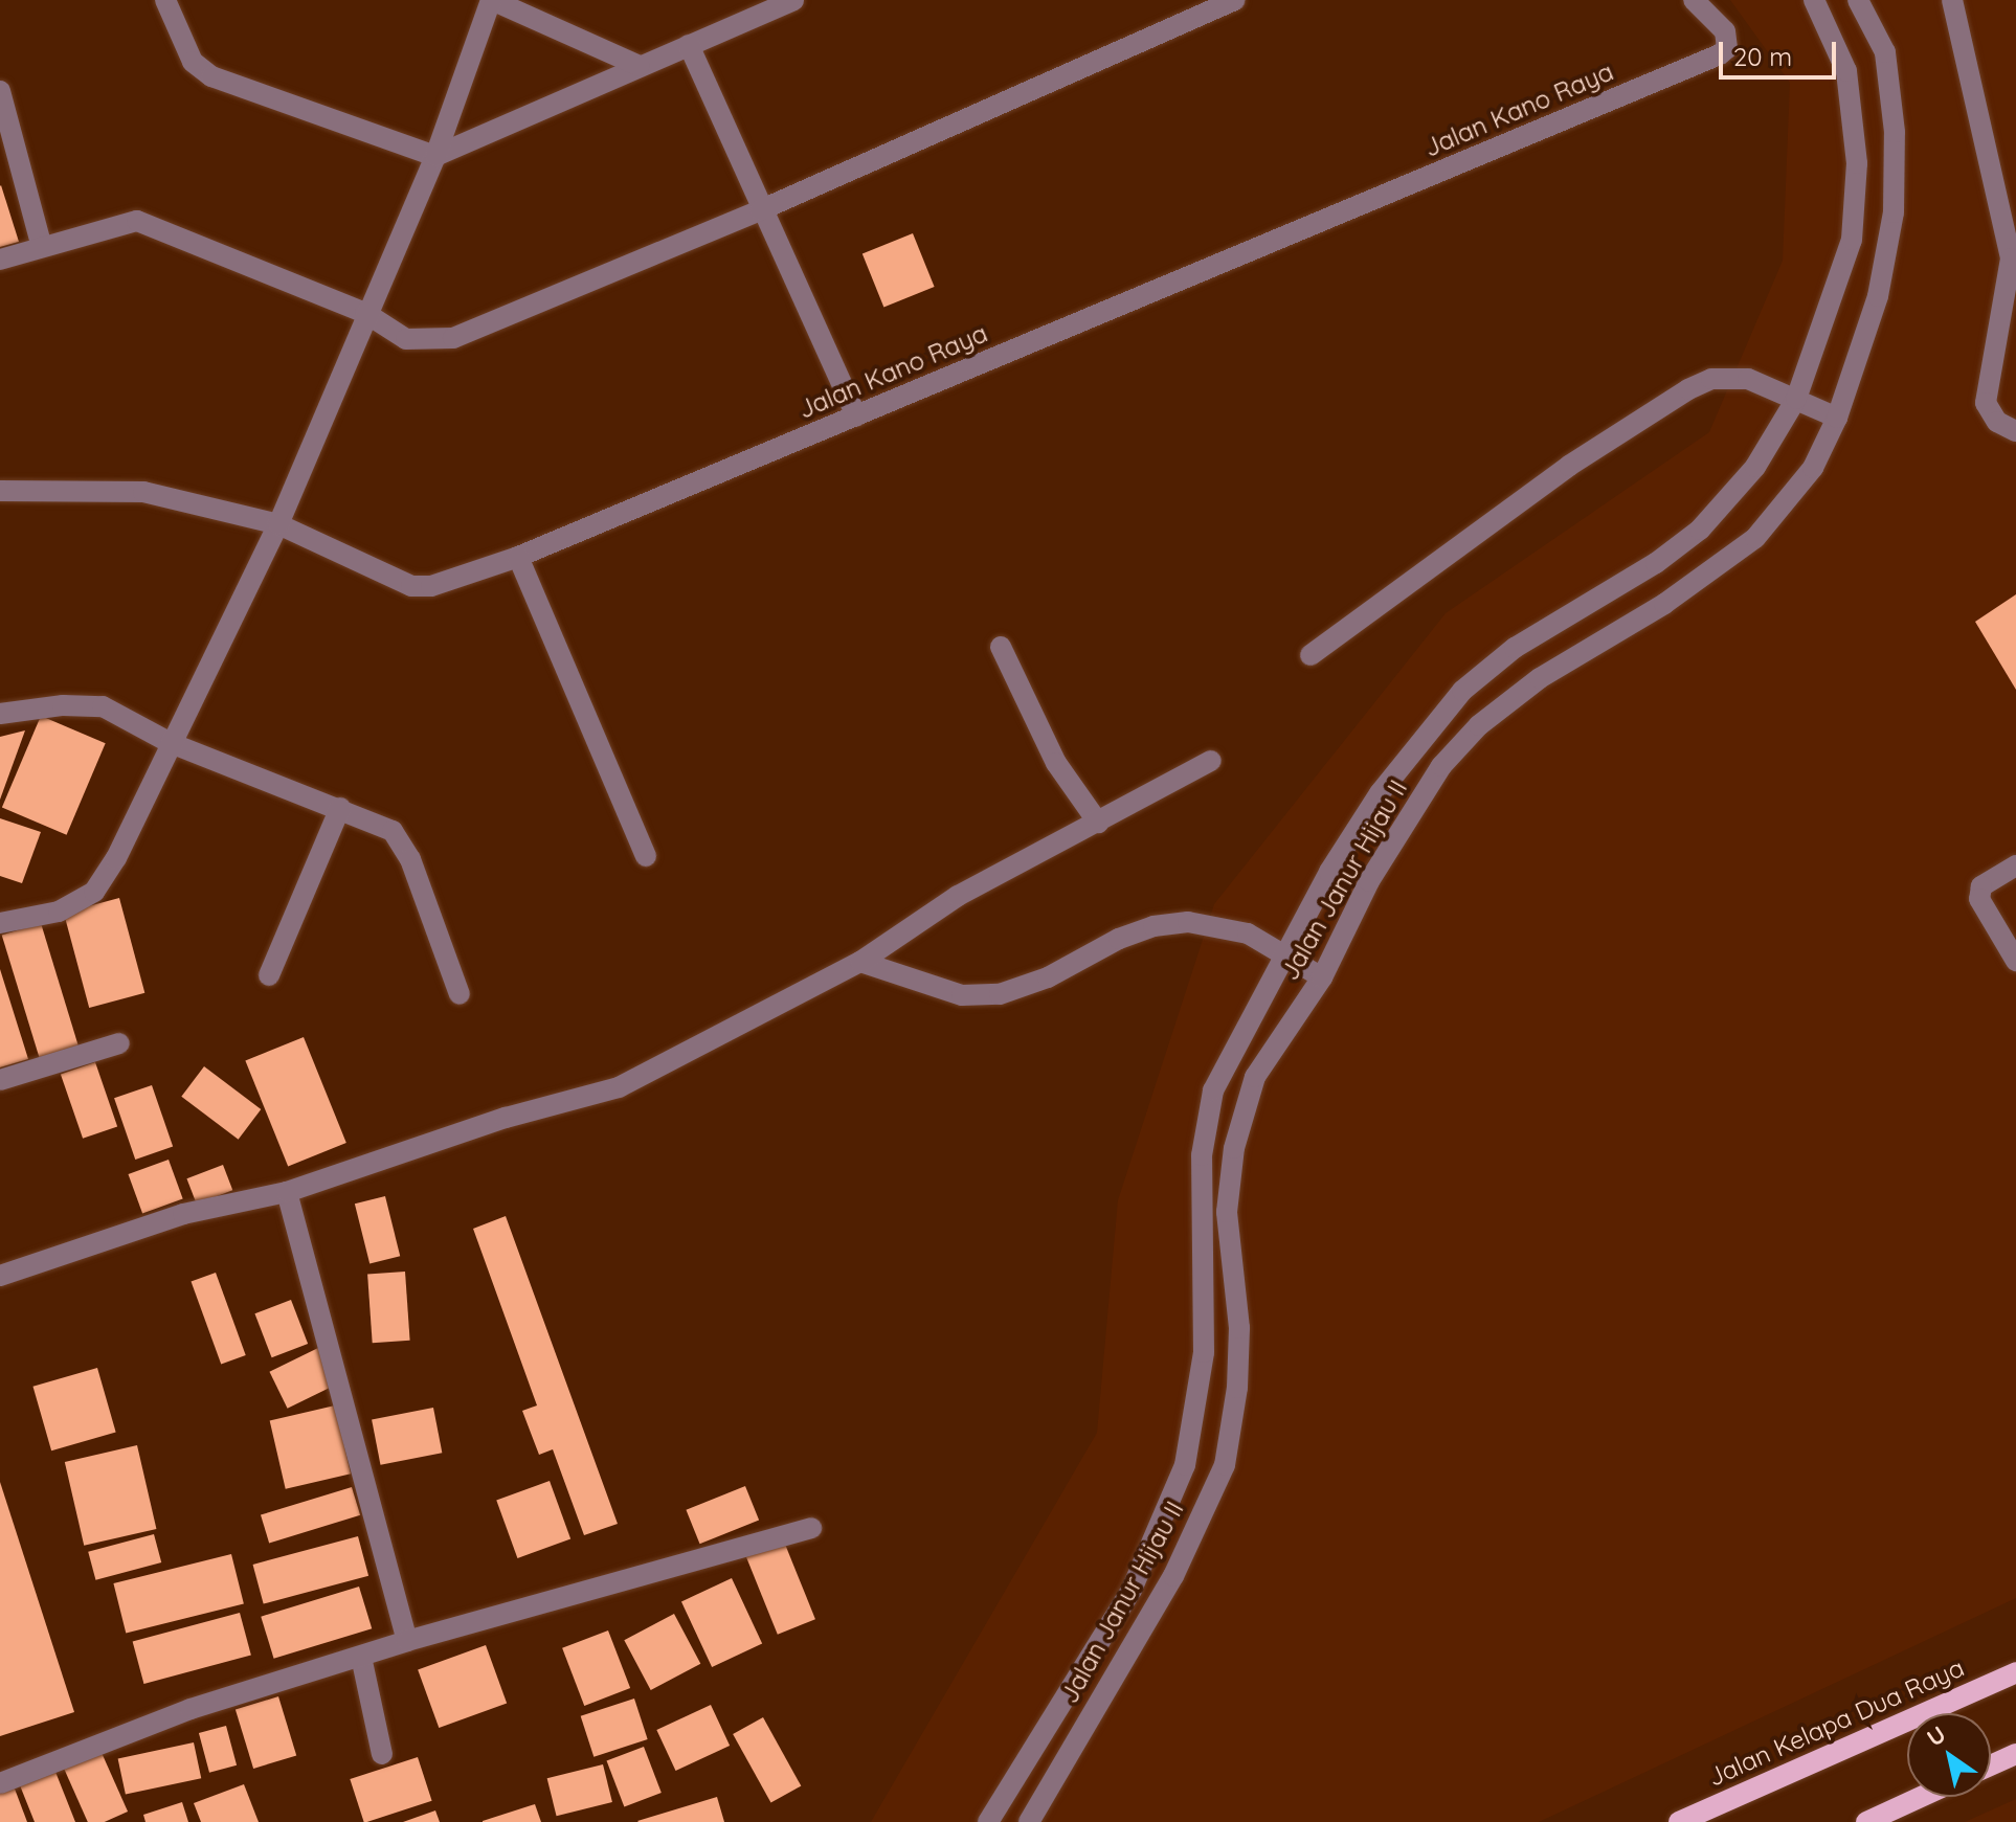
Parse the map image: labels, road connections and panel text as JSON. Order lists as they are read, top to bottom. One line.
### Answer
{"streets":{"main road":["Jalan Kelapa Dua Raya"],"street":["Jalan Kano Raya","Jalan Janur Hijau II"]},"scale_bar":"20 m","north":"top left"}
